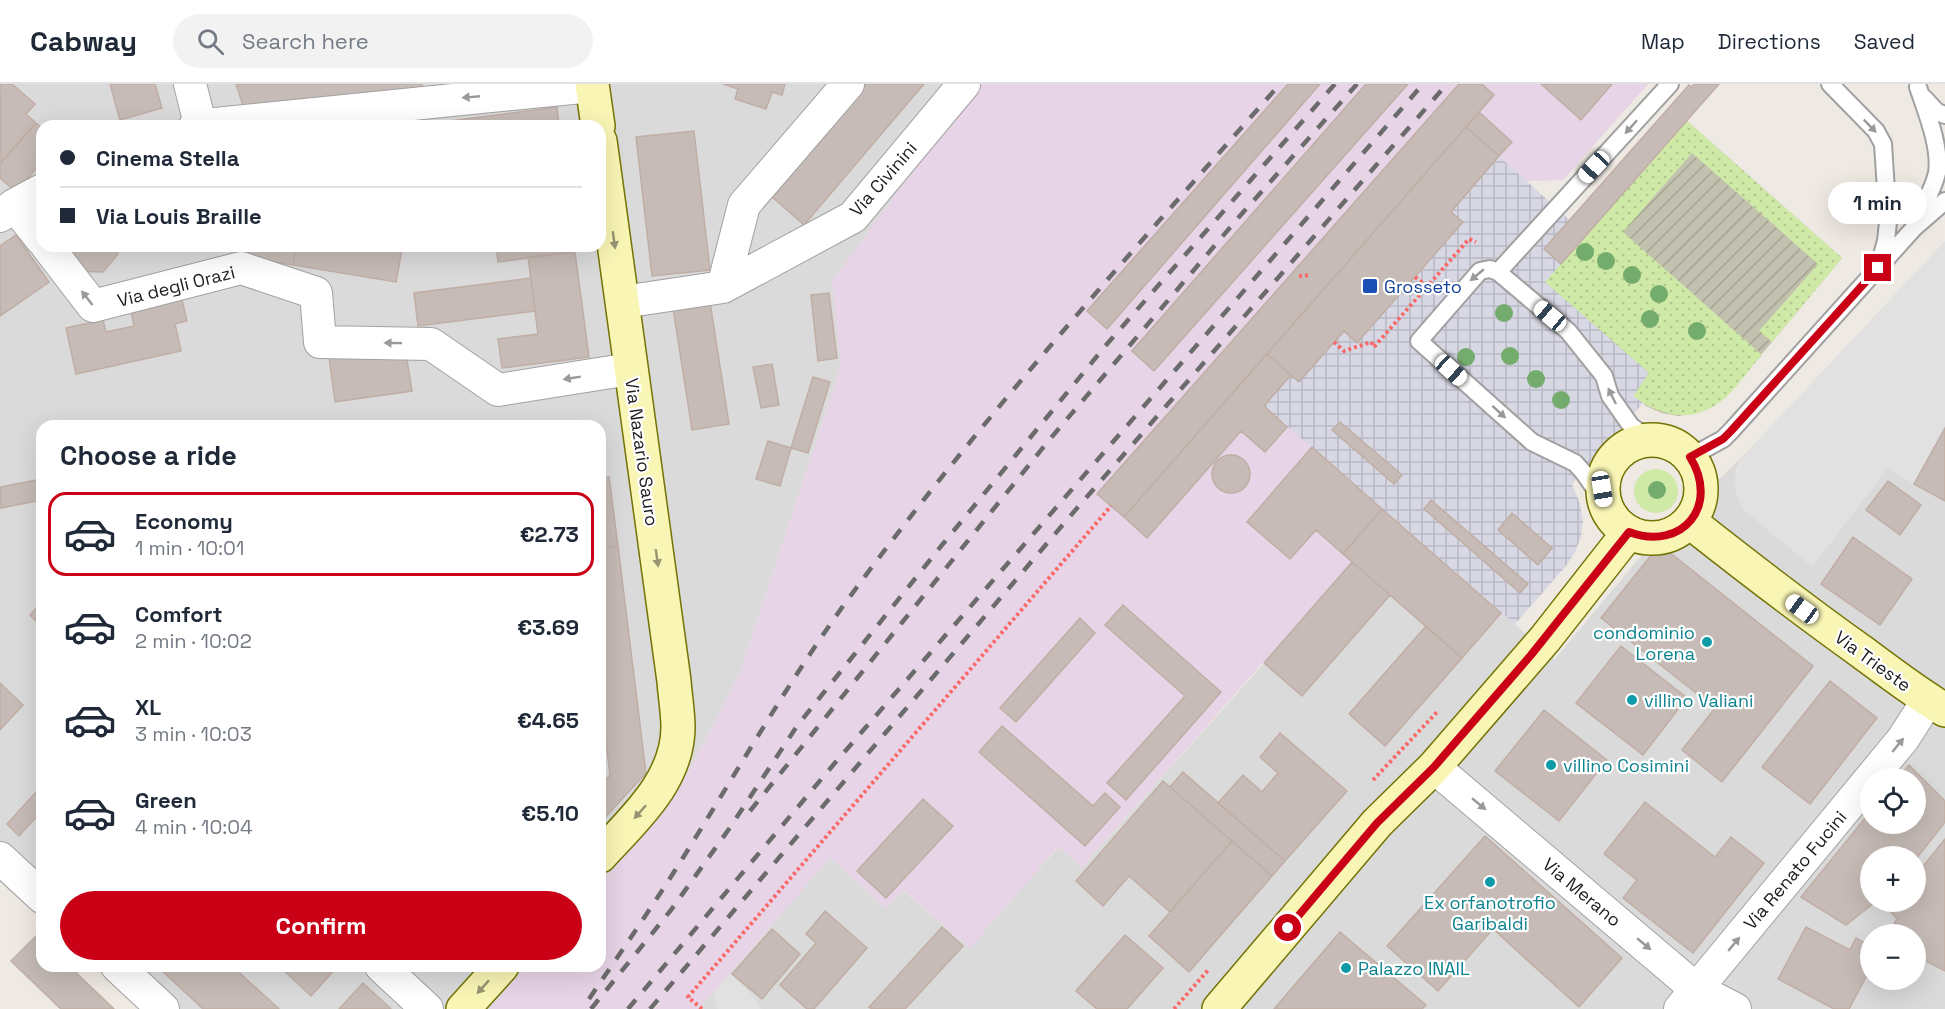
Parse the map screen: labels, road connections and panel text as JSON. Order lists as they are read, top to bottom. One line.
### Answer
{"streets":{"street":["Via Civinini","Via degli Orazi","Via Nazario Sauro","Via Trieste","Via Renato Fucini","Via Merano"]},"crossings":[["Via Civinini","Via Nazario Sauro"],["Via degli Orazi","Via Nazario Sauro"],["Via Trieste","Via Renato Fucini"],["Via Renato Fucini","Via Merano"]],"one_way":["Via Nazario Sauro","Via Renato Fucini","Via Merano"],"places":{"transit":["Grosseto"],"other":["condominio Lorena","villino Valiani","villino Cosimini","Ex orfanotrofio Garibaldi","Palazzo INAIL"]},"page":{"header":"Cabway","search":"Search here","nav":["Map","Directions","Saved"],"banner":["Cinema Stella","Via Louis Braille"],"bubble":"1 min","heading":"Choose a ride","list":[{"name":"Economy","note":"1 min · 10:01","value":"€2.73"},{"name":"Comfort","note":"2 min · 10:02","value":"€3.69"},{"name":"XL","note":"3 min · 10:03","value":"€4.65"},{"name":"Green","note":"4 min · 10:04","value":"€5.10"}],"map_buttons":["+","−"],"buttons":"Confirm"}}
